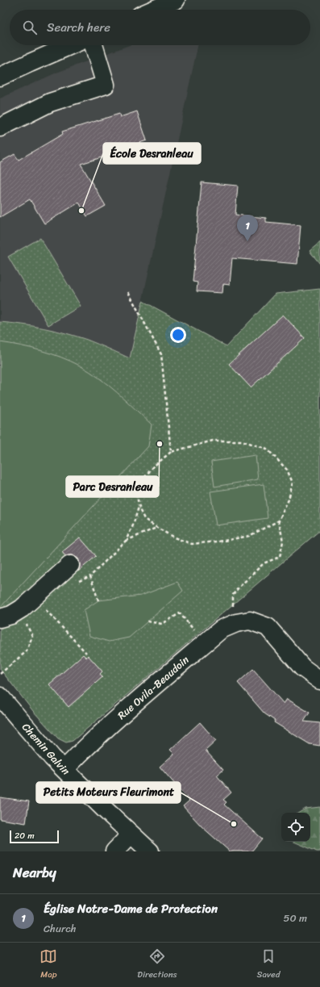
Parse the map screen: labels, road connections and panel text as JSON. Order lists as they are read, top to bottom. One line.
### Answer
{"streets":{"street":["Rue Ovila-Beaudoin","Chemin Galvin"]},"crossings":[["Rue Ovila-Beaudoin","Chemin Galvin"]],"places":["École Desranleau","Parc Desranleau","Petits Moteurs Fleurimont"],"scale_bar":"20 m","page":{"search":"Search here","pins":"1","scale":"20 m","heading":"Nearby","list":[{"mark":"1","name":"Église Notre-Dame de Protection","note":"Church","value":"50 m"}],"nav":["Map","Directions","Saved"]}}
